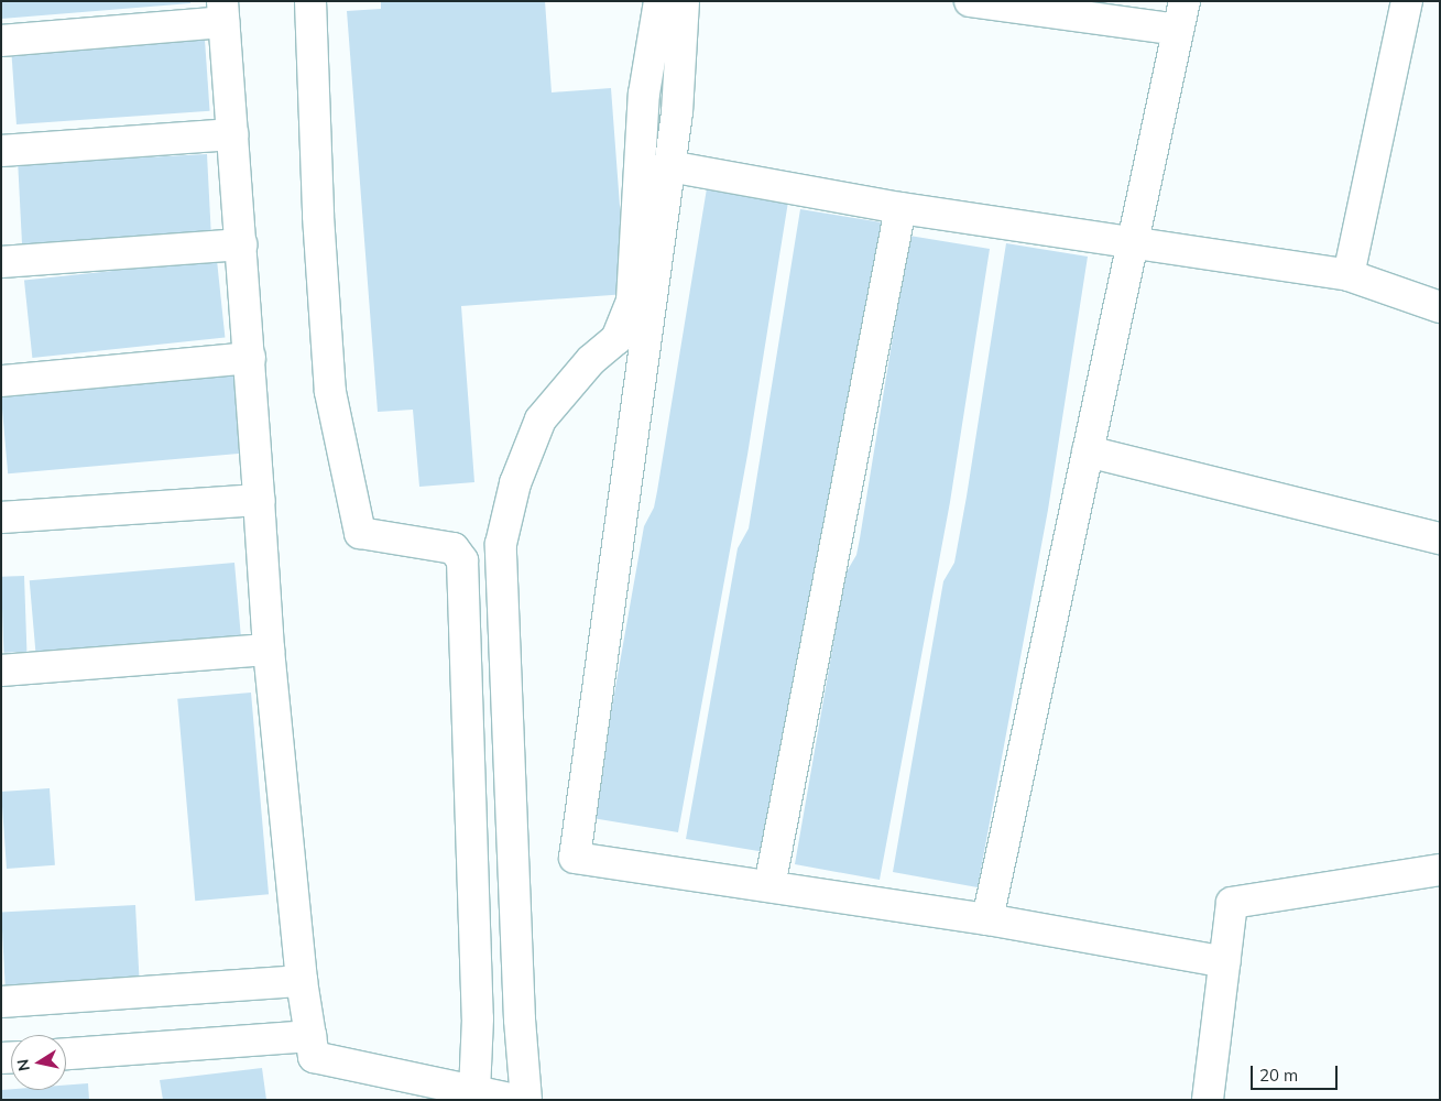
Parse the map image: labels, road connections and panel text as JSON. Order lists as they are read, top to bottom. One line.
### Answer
{"scale_bar":"20 m","north":"left"}
